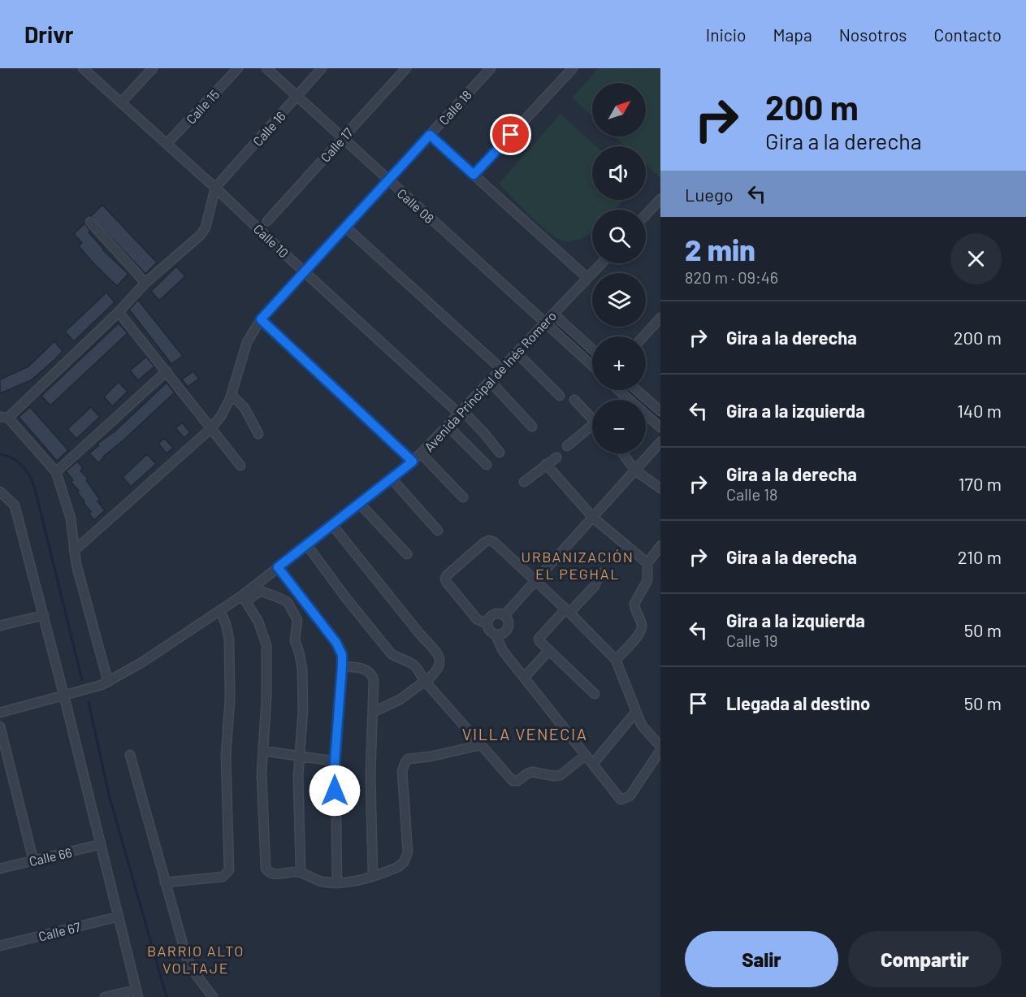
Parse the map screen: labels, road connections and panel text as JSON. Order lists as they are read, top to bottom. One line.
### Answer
{"streets":{"street":["Calle 15","Calle 18","Calle 16","Calle 17","Calle 08","Calle 10","Avenida Principal de Inés Romero","Calle 66","Calle 67"]},"crossings":[["Calle 15","Calle 10"],["Calle 18","Calle 08"],["Calle 18","Calle 10"],["Calle 16","Calle 08"],["Calle 16","Calle 10"],["Calle 17","Calle 08"],["Calle 08","Avenida Principal de Inés Romero"],["Calle 10","Avenida Principal de Inés Romero"]],"districts":["URBANIZACIÓN EL PEGHAL","VILLA VENECIA","BARRIO ALTO VOLTAJE"],"north":"top right","page":{"header":"Drivr","nav":["Inicio","Mapa","Nosotros","Contacto"],"turn":["200 m","Gira a la derecha"],"map_buttons":["+","−"],"then":"Luego","heading":["2 min","820 m · 09:46"],"list":[{"name":"Gira a la derecha","value":"200 m"},{"name":"Gira a la izquierda","value":"140 m"},{"name":"Gira a la derecha","note":"Calle 18","value":"170 m"},{"name":"Gira a la derecha","value":"210 m"},{"name":"Gira a la izquierda","note":"Calle 19","value":"50 m"},{"name":"Llegada al destino","value":"50 m"}],"buttons":["Salir","Compartir"]}}
